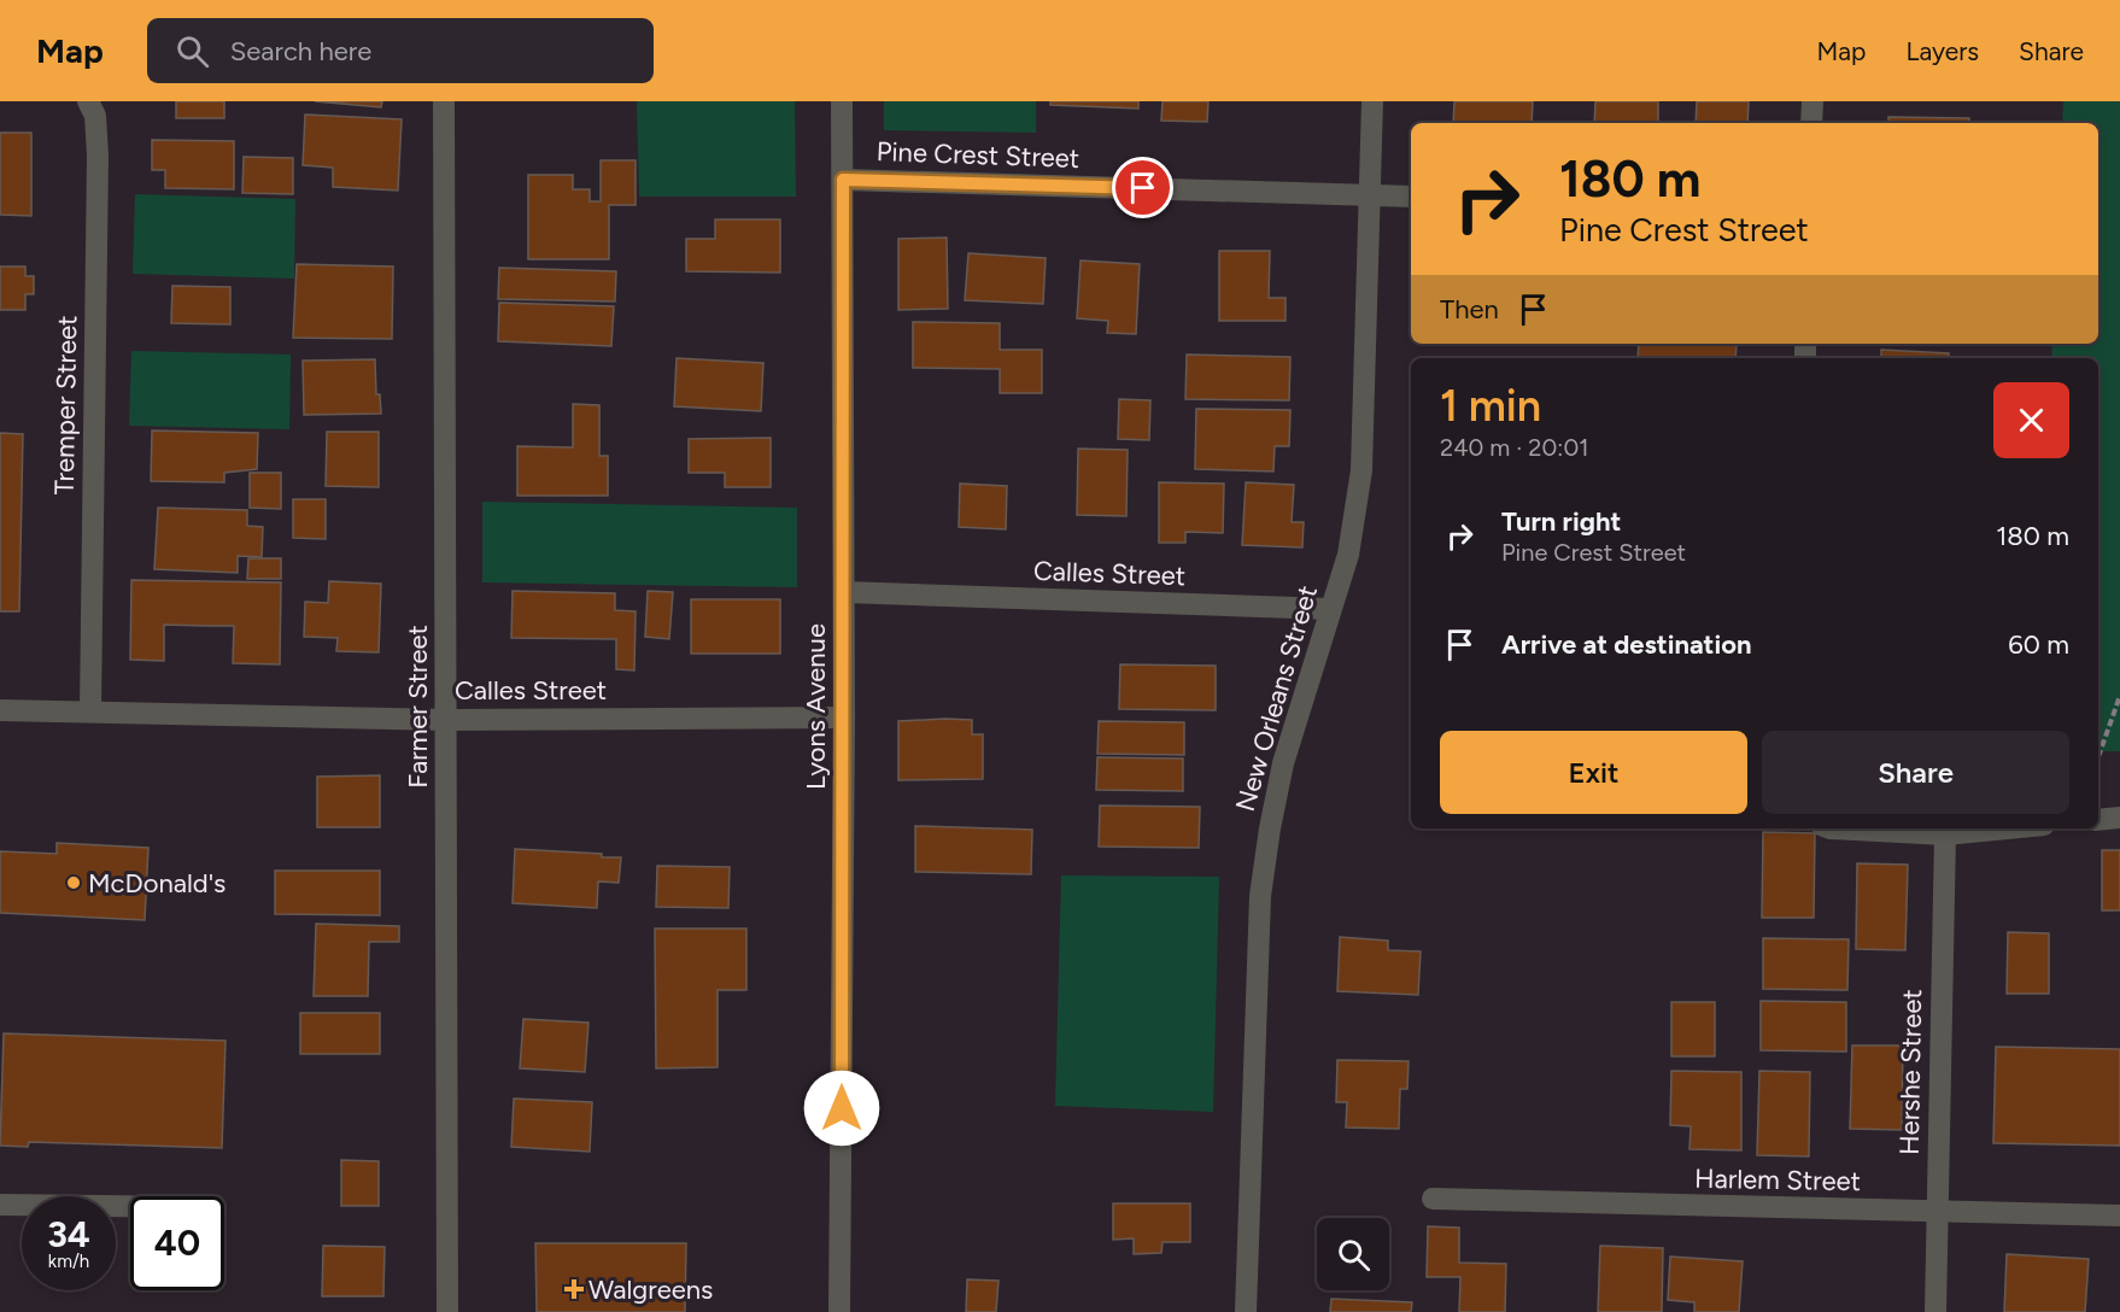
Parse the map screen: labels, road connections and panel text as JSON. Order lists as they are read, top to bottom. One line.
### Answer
{"streets":{"street":["Pine Crest Street","Tremper Street","Calles Street","New Orleans Street","Farmer Street","Lyons Avenue","Hershe Street","Harlem Street"]},"crossings":[["Pine Crest Street","New Orleans Street"],["Pine Crest Street","Lyons Avenue"],["Tremper Street","Calles Street"],["Calles Street","New Orleans Street"],["Calles Street","Farmer Street"],["Calles Street","Lyons Avenue"],["Hershe Street","Harlem Street"]],"places":{"other":["McDonald's"],"health":["Walgreens"]},"page":{"header":"Map","search":"Search here","nav":["Map","Layers","Share"],"turn":["180 m","Pine Crest Street"],"then":"Then","heading":["1 min","240 m · 20:01"],"list":[{"name":"Turn right","note":"Pine Crest Street","value":"180 m"},{"name":"Arrive at destination","value":"60 m"}],"buttons":["Exit","Share"],"speed":"34 km/h","limit":"40"}}
